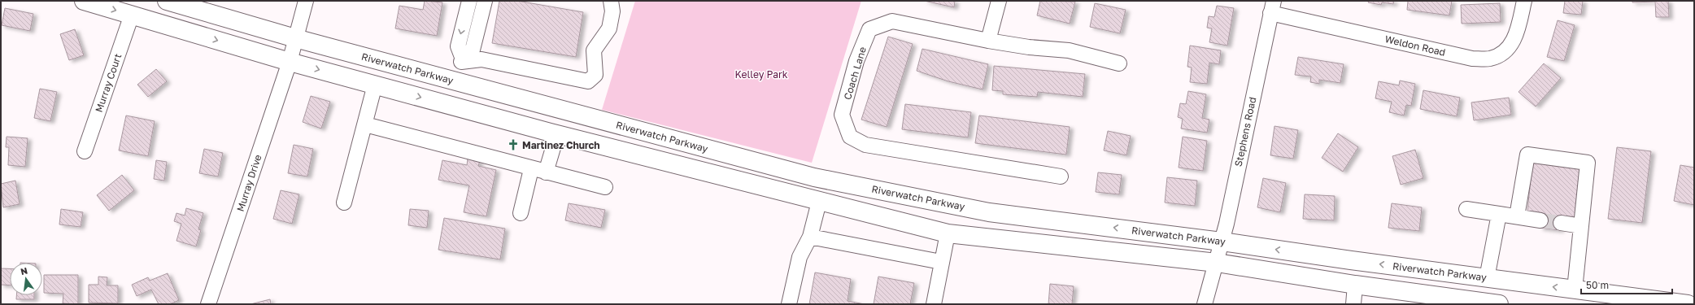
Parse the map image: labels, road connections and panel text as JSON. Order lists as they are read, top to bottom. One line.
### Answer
{"streets":{"main road":["Riverwatch Parkway"],"street":["Weldon Road","Coach Lane","Murray Court","Stephens Road","Murray Drive"]},"crossings":[["Weldon Road","Stephens Road"],["Riverwatch Parkway","Stephens Road"],["Riverwatch Parkway","Murray Drive"]],"parks":["Kelley Park"],"places":{"church":["Martinez Church"]},"scale_bar":"50 m","north":"top"}
